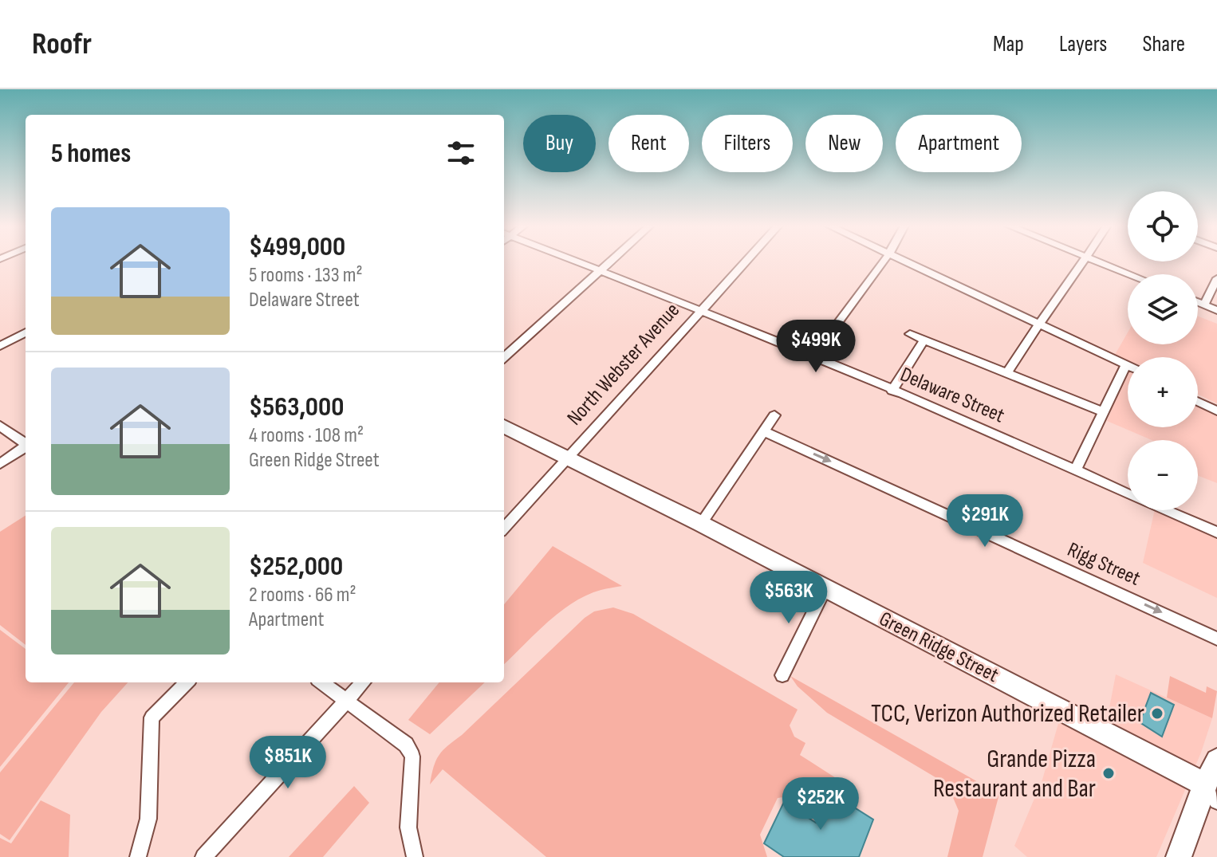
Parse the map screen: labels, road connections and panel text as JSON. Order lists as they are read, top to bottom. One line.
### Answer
{"streets":{"main road":["Green Ridge Street"],"street":["North Webster Avenue","Delaware Street","Rigg Street"]},"crossings":[["North Webster Avenue","Delaware Street"],["North Webster Avenue","Green Ridge Street"]],"one_way":["Rigg Street"],"places":["TCC, Verizon Authorized Retailer","Grande Pizza Restaurant and Bar"],"page":{"header":"Roofr","nav":["Map","Layers","Share"],"chip":["Buy","Rent","Filters","New","Apartment"],"heading":"5 homes","map_buttons":["+","−"],"list":[{"name":"$499,000","note":"5 rooms · 133 m² · Delaware Street"},{"name":"$563,000","note":"4 rooms · 108 m² · Green Ridge Street"},{"name":"$252,000","note":"2 rooms · 66 m² · Apartment"}],"price":["$499K","$291K","$563K","$851K","$252K"]}}
